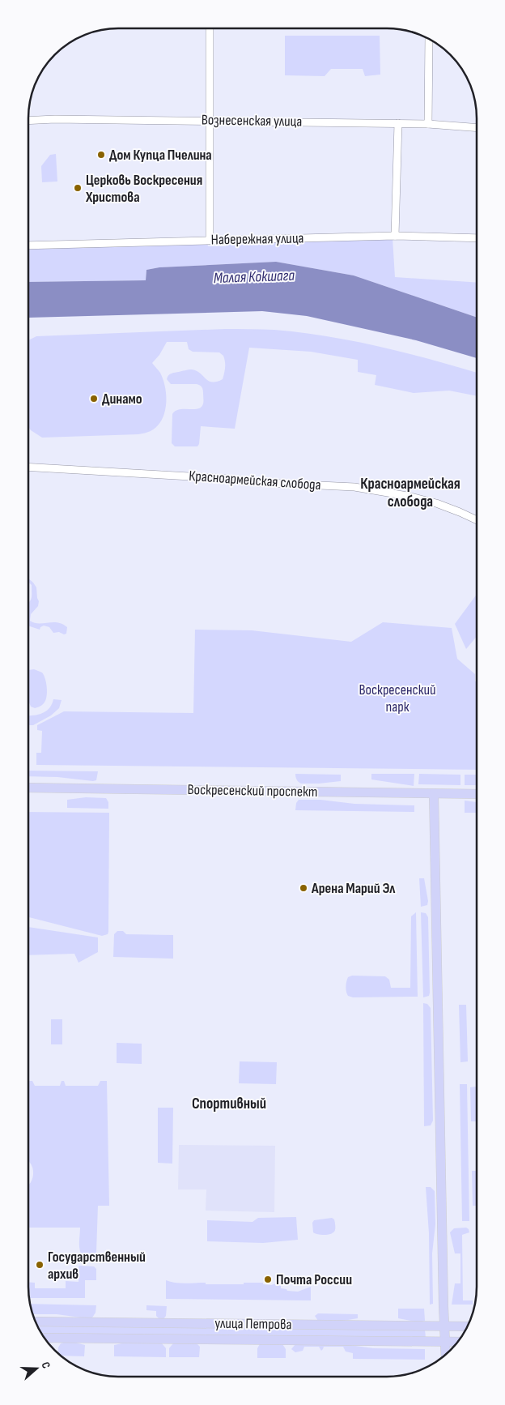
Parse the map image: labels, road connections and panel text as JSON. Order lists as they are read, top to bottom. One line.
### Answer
{"streets":{"main road":["Воскресенский проспект","улица Петрова"],"street":["Вознесенская улица","Набережная улица","Красноармейская слобода"]},"districts":["Красноармейская слобода","Спортивный"],"water":["Малая Кокшага"],"parks":["Воскресенский парк"],"places":["Дом Купца Пчелина","Церковь Воскресения Христова","Динамо","Арена Марий Эл","Государственный архив","Почта России"],"north":"right"}
